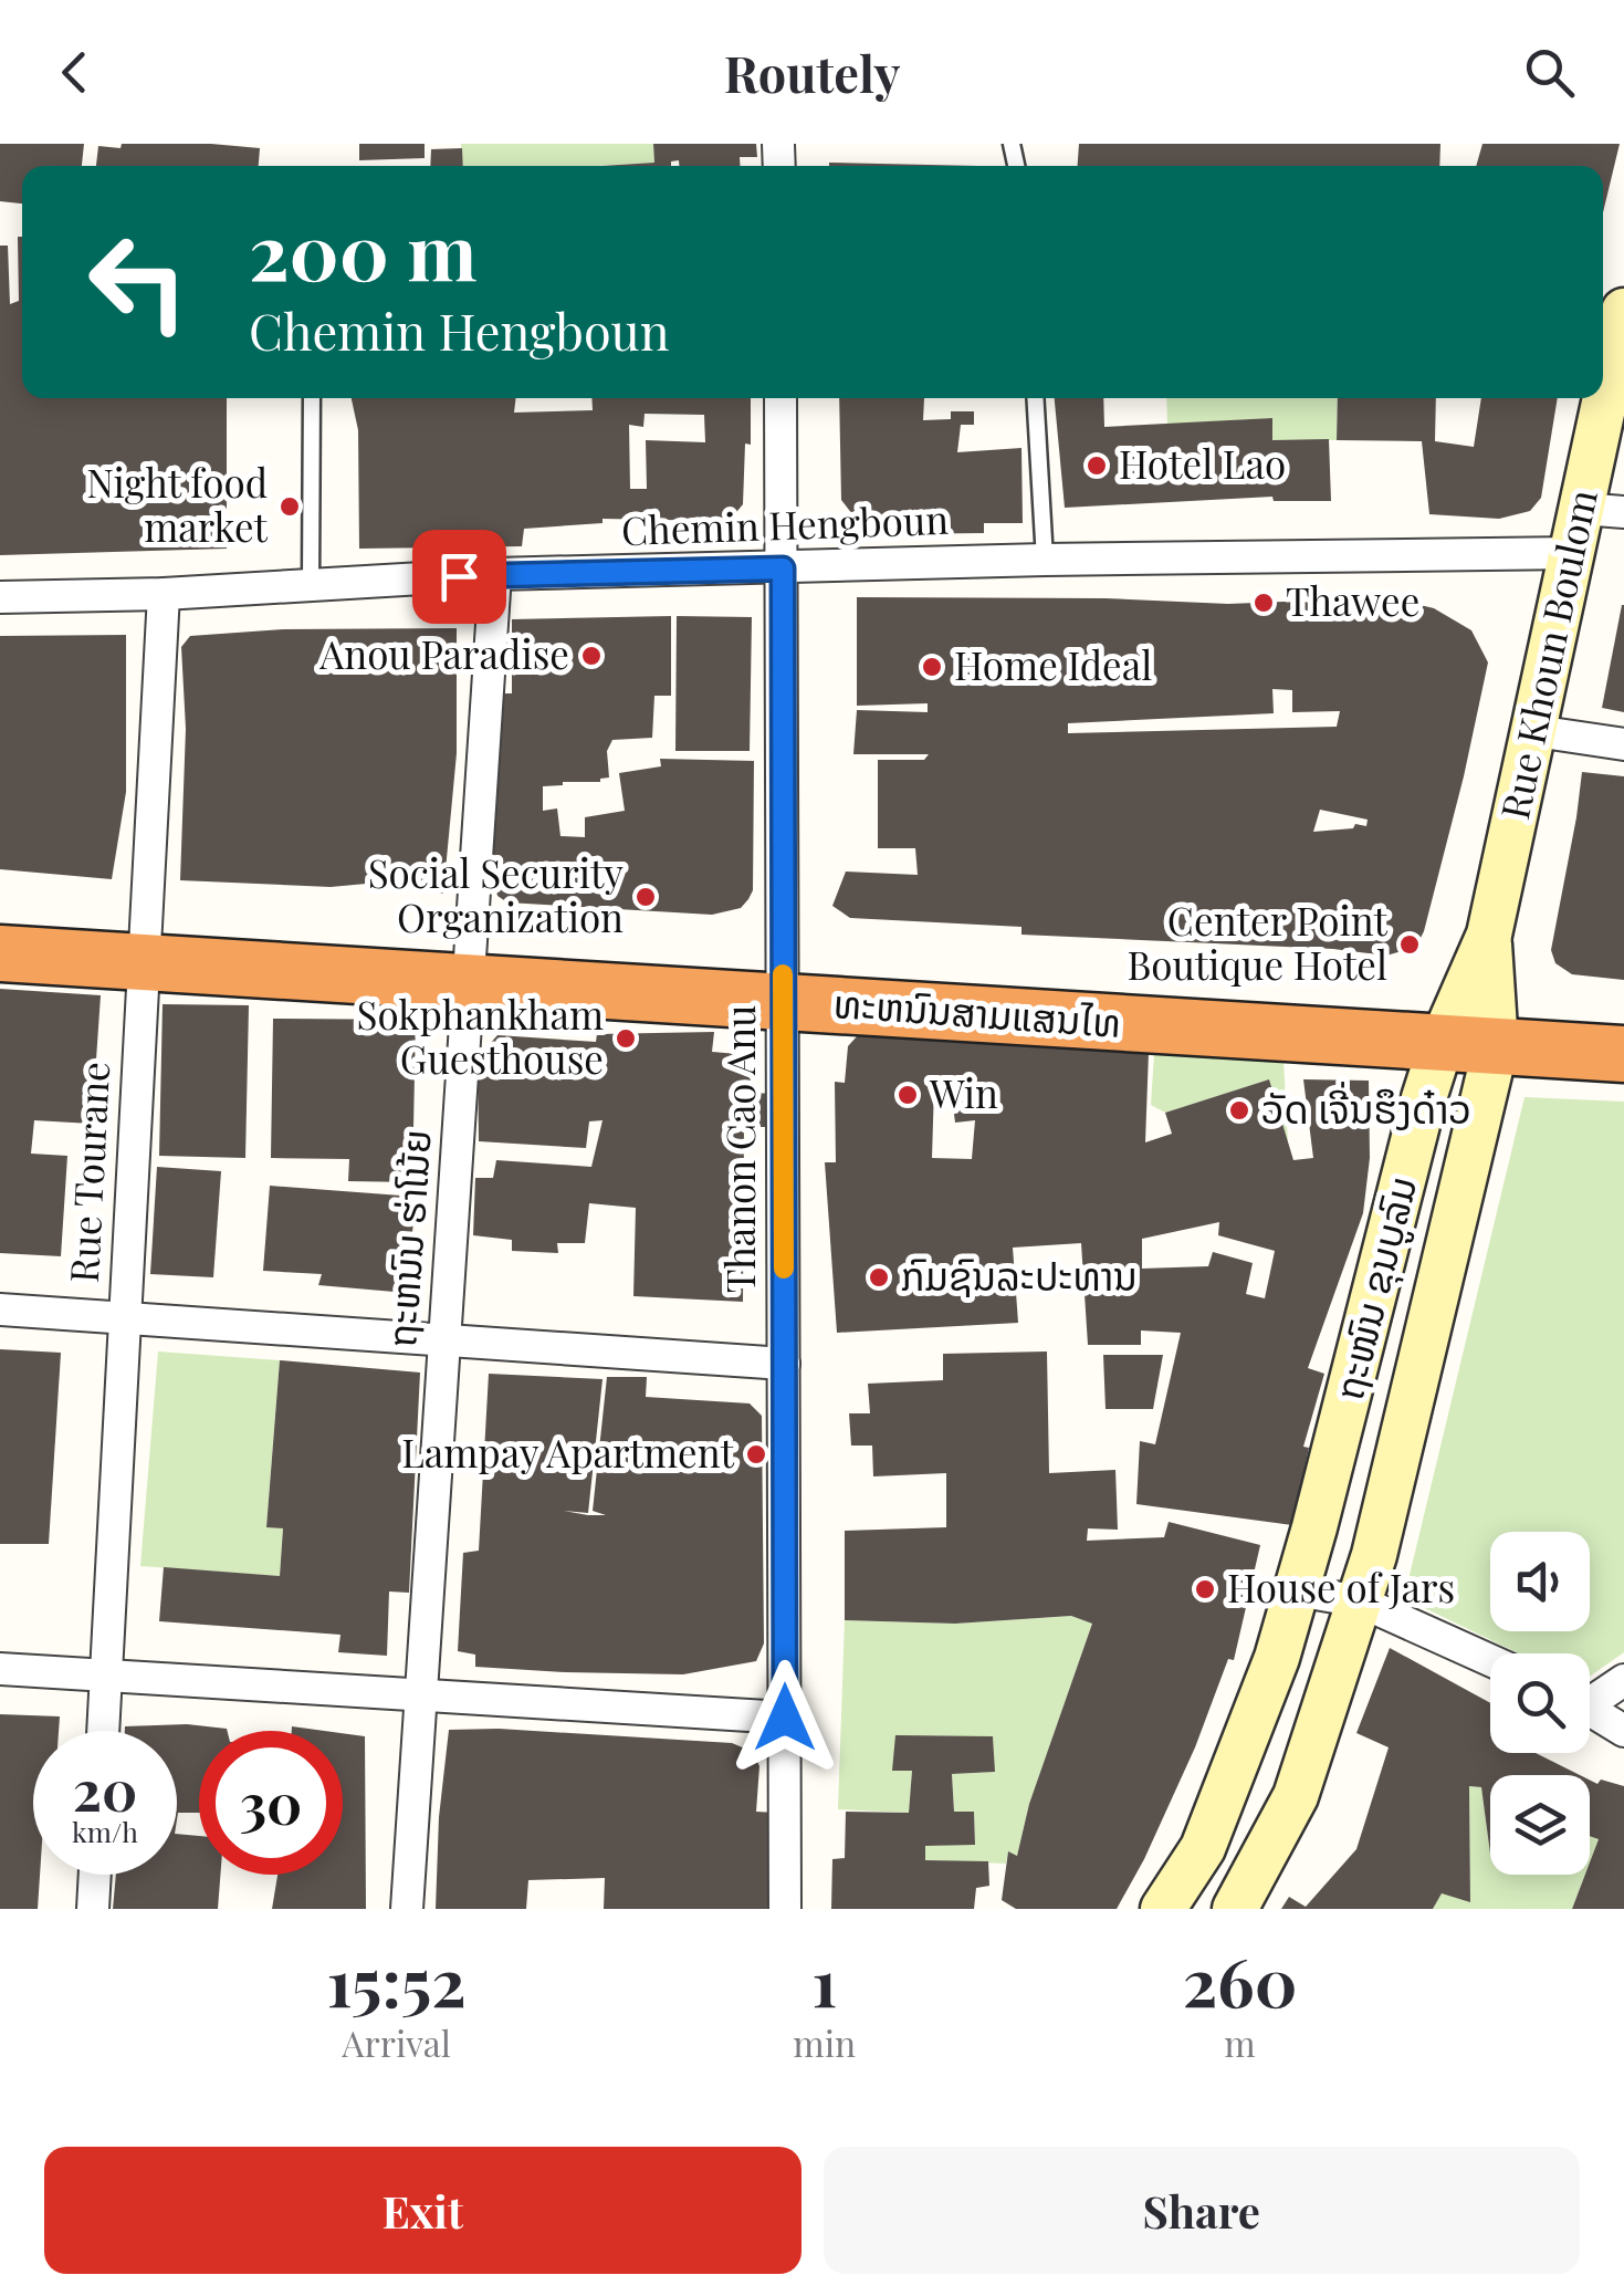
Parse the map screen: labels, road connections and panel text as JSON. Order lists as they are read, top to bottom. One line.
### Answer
{"streets":{"highway":["ທະຫນົນສາມແສນໄທ"],"street":["Chemin Hengboun","Rue Khoun Boulom","Thanon Cao Anu","Rue Tourane","ຖະຫນົນ ຮ່າໂນ້ຍ","ຖະໜົນ ຂຸນບູລົມ"]},"crossings":[["Chemin Hengboun","Rue Khoun Boulom"],["Chemin Hengboun","Thanon Cao Anu"],["Chemin Hengboun","Rue Tourane"],["Chemin Hengboun","ຖະຫນົນ ຮ່າໂນ້ຍ"],["Rue Khoun Boulom","ຖະໜົນ ຂຸນບູລົມ"],["ທະຫນົນສາມແສນໄທ","Thanon Cao Anu"],["ທະຫນົນສາມແສນໄທ","Rue Tourane"],["ທະຫນົນສາມແສນໄທ","ຖະຫນົນ ຮ່າໂນ້ຍ"],["ທະຫນົນສາມແສນໄທ","ຖະໜົນ ຂຸນບູລົມ"]],"places":["Hotel Lao","Night food market","Thawee","Anou Paradise","Home Ideal","Social Security Organization","Center Point Boutique Hotel","Sokphankham Guesthouse","Win","ວັດ ເຈີ່ນຮຶງດ໋າວ","ກົມຊົນລະປະທານ","Lampay Apartment","House of Jars"],"page":{"header":"Routely","turn":["200 m","Chemin Hengboun"],"speed":"20 km/h","limit":"30","eta":["15:52","Arrival","1","min","260","m"],"buttons":["Exit","Share"]}}
